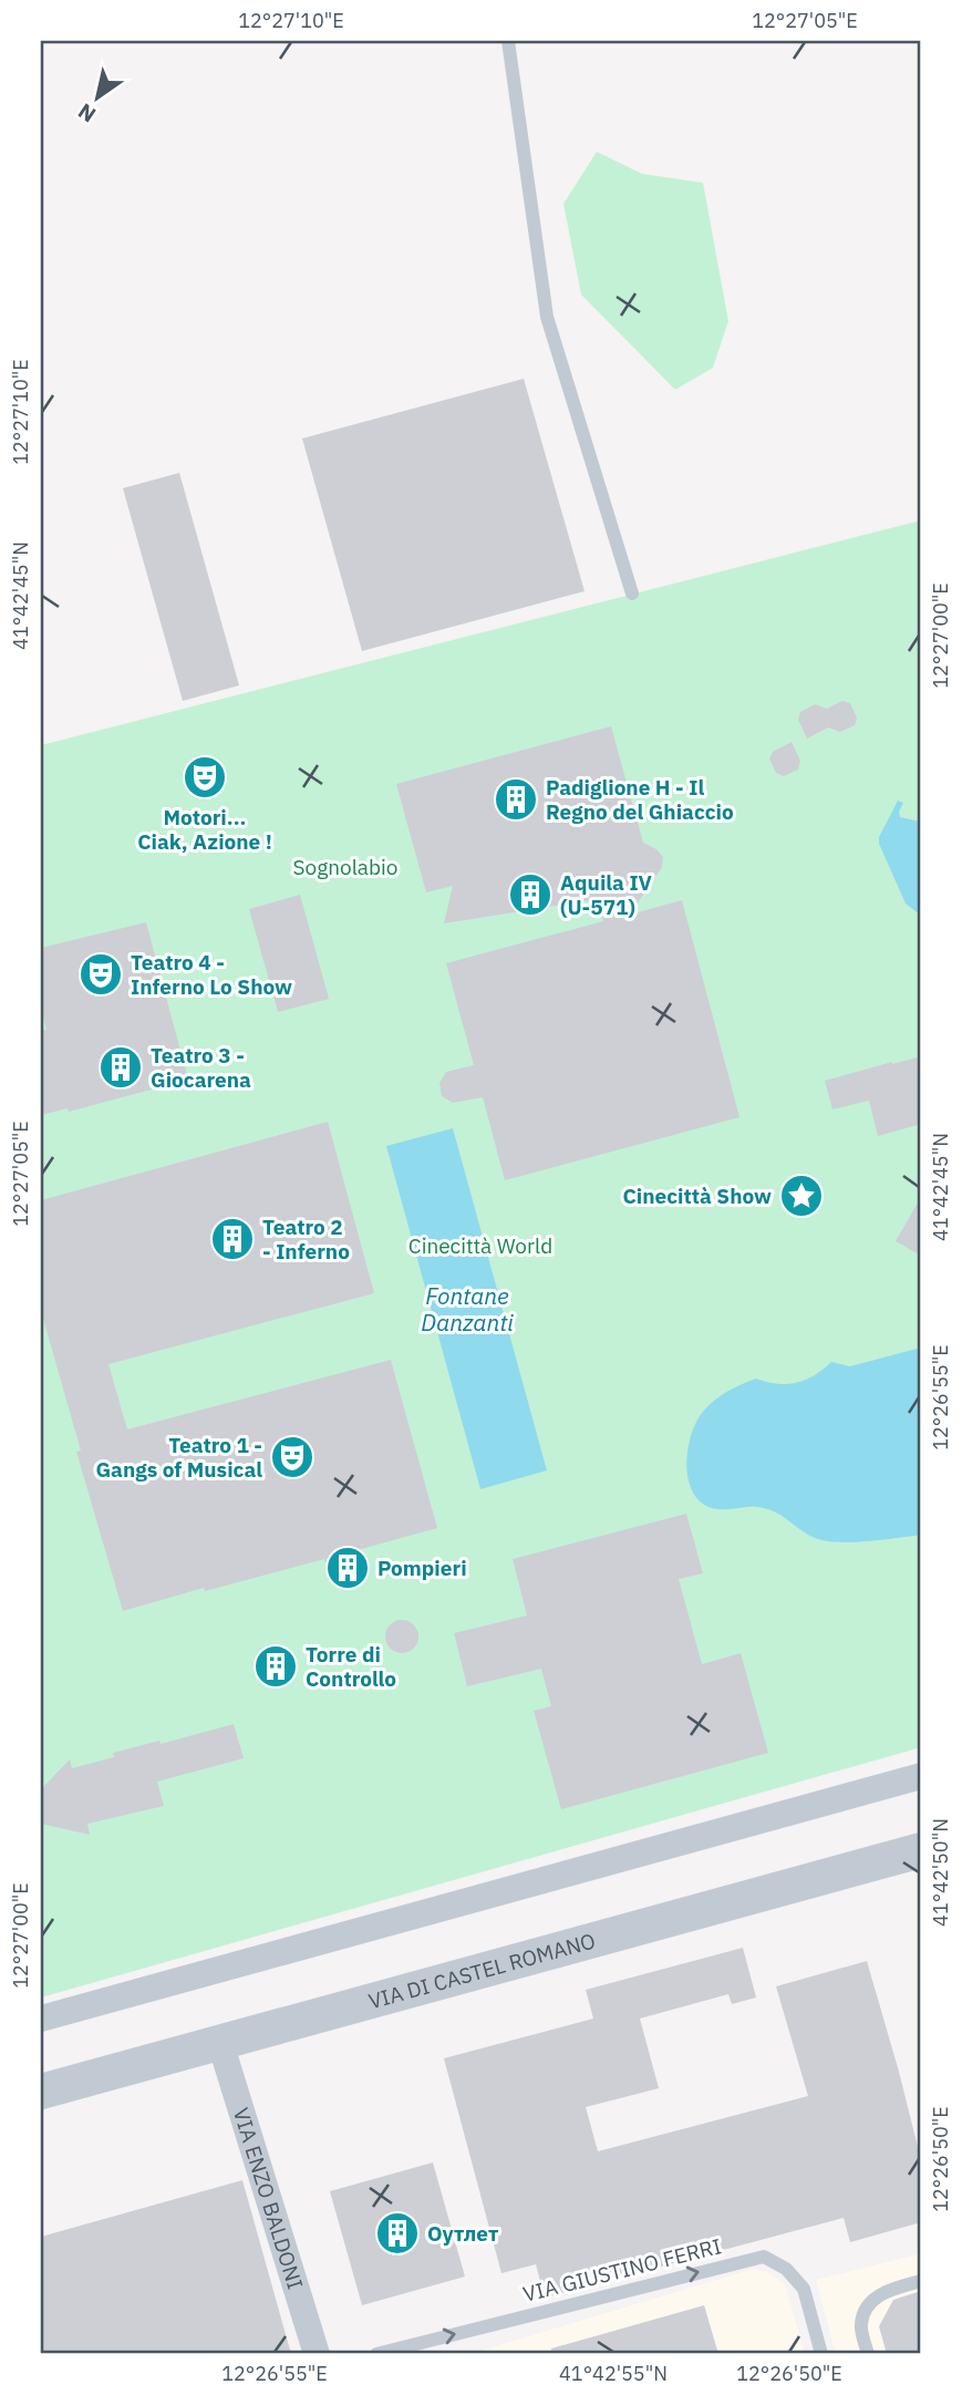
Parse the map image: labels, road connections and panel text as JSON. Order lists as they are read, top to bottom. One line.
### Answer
{"streets":{"street":["VIA DI CASTEL ROMANO","VIA ENZO BALDONI"],"lane":["VIA GIUSTINO FERRI"]},"crossings":[["VIA DI CASTEL ROMANO","VIA ENZO BALDONI"]],"one_way":["VIA GIUSTINO FERRI"],"water":["Fontane Danzanti"],"parks":["Sognolabio","Cinecittà World"],"places":{"theatre":["Motori... Ciak, Azione !","Teatro 4 - Inferno Lo Show","Teatro 1 - Gangs of Musical"],"building":["Padiglione H - Il Regno del Ghiaccio","Aquila IV (U-571)","Teatro 3 - Giocarena","Teatro 2 - Inferno","Pompieri","Torre di Controllo","Оутлет"],"place":["Cinecittà Show"]},"north":"bottom left","coordinates":["12°27'10\"E","12°27'05\"E","41°42'45\"N","12°27'00\"E","12°26'55\"E","41°42'50\"N","12°26'50\"E","41°42'55\"N"]}
